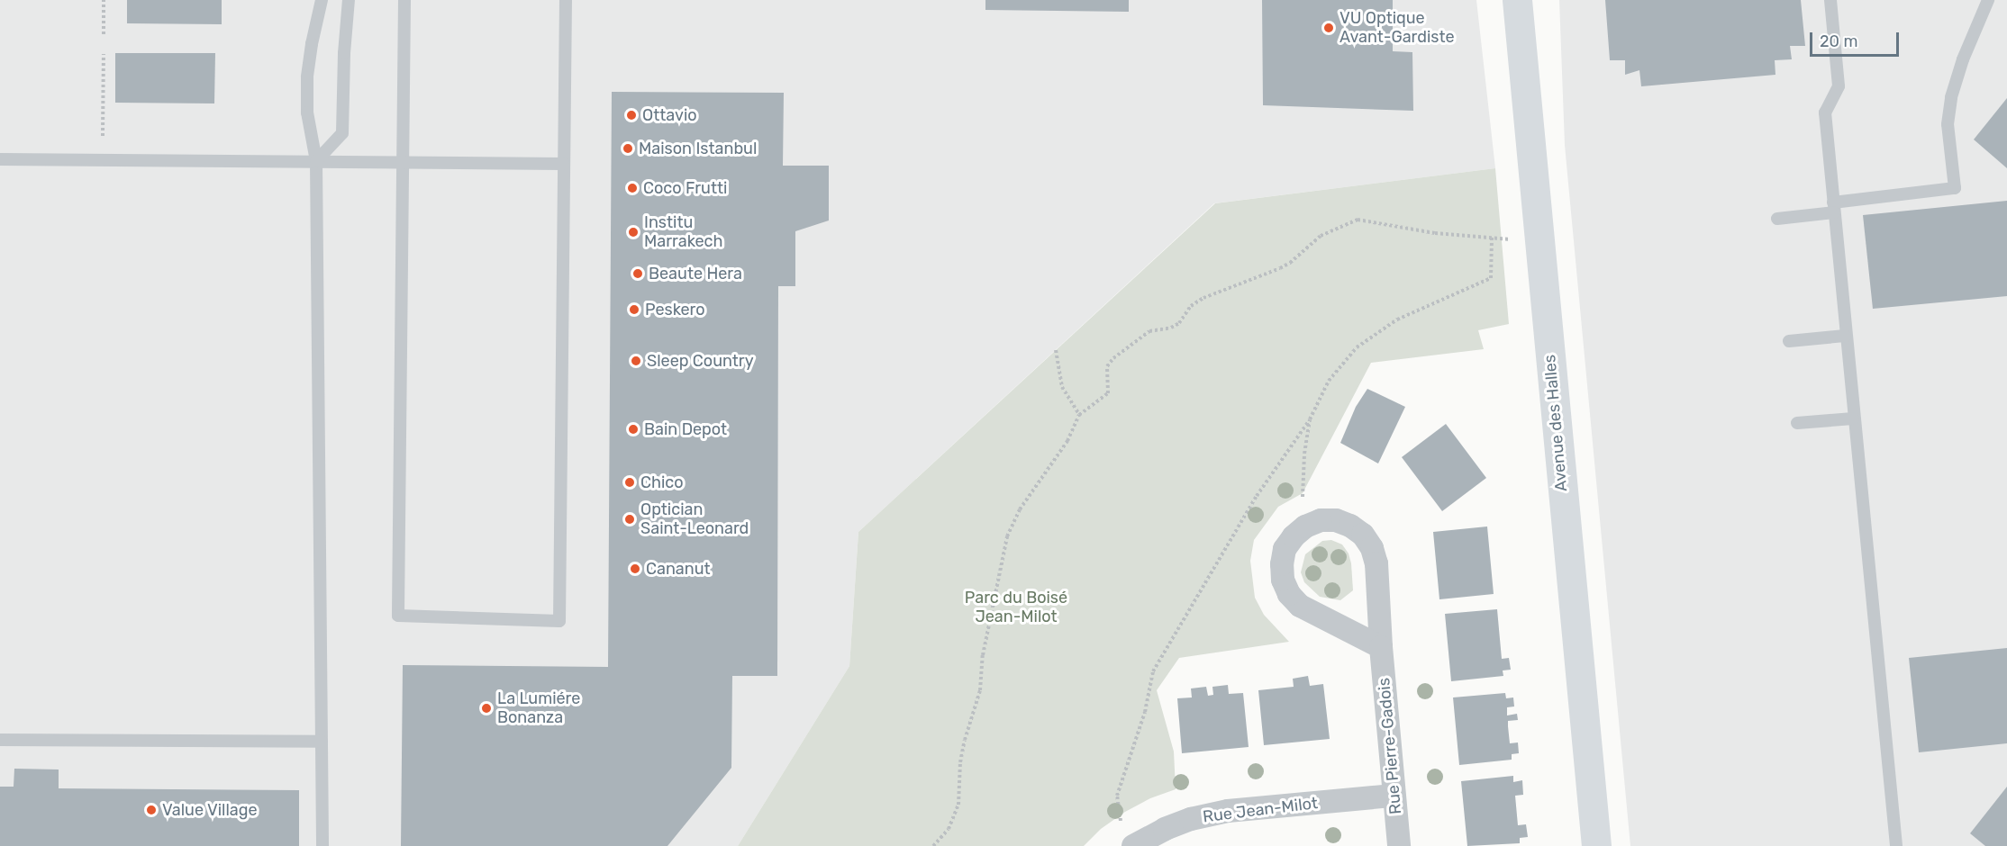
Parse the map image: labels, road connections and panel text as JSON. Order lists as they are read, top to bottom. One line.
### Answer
{"streets":{"street":["Avenue des Halles","Rue Pierre-Gadois","Rue Jean-Milot"]},"crossings":[["Rue Pierre-Gadois","Rue Jean-Milot"]],"parks":["Parc du Boisé Jean-Milot"],"places":["VU Optique Avant-Gardiste","Ottavio","Maison Istanbul","Coco Frutti","Institu Marrakech","Beaute Hera","Peskero","Sleep Country","Bain Depot","Chico","Optician Saint-Leonard","Cananut","La Lumiére Bonanza","Value Village"],"scale_bar":"20 m"}
